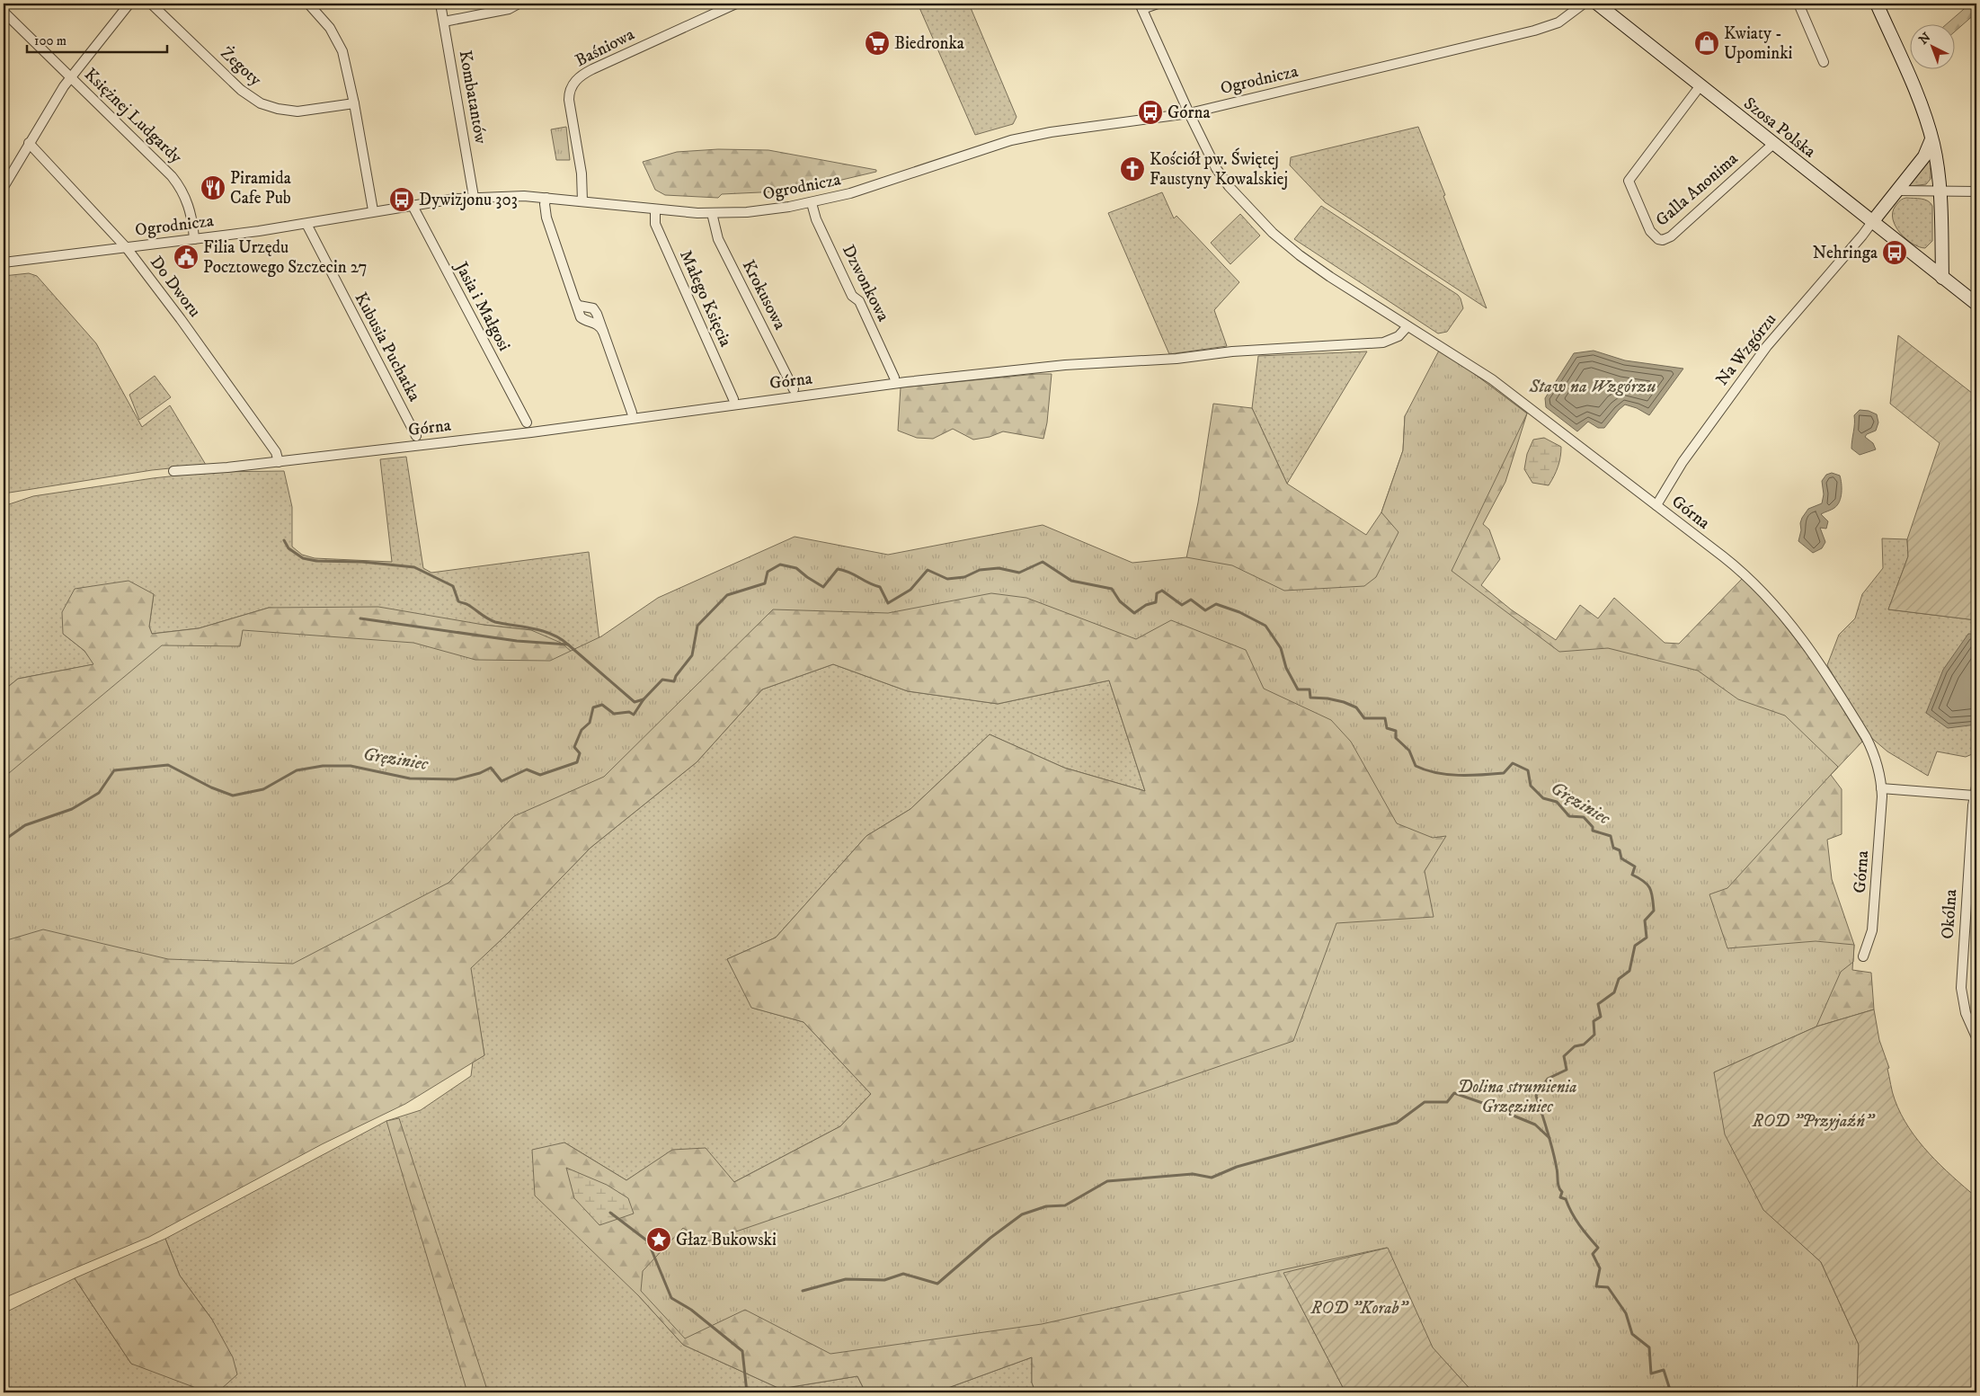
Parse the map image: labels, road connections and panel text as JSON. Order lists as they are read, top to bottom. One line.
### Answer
{"streets":{"street":["Baśniowa","Żegoty","Ogrodnicza","Kombatantów","Księżnej Ludgardy","Szosa Polska","Galla Anonima","Dzwonkowa","Do Dworu","Krokusowa","Małego Księcia","Jasia i Małgosi","Kubusia Puchatka","Na Wzgórzu","Górna","Okólna"]},"crossings":[["Baśniowa","Ogrodnicza"],["Ogrodnicza","Kombatantów"],["Ogrodnicza","Księżnej Ludgardy"],["Ogrodnicza","Dzwonkowa"],["Ogrodnicza","Do Dworu"],["Ogrodnicza","Krokusowa"],["Ogrodnicza","Małego Księcia"],["Ogrodnicza","Jasia i Małgosi"],["Ogrodnicza","Kubusia Puchatka"],["Ogrodnicza","Górna"],["Szosa Polska","Galla Anonima"],["Szosa Polska","Na Wzgórzu"],["Do Dworu","Górna"],["Na Wzgórzu","Górna"]],"water":["Staw na Wzgórzu","Gręziniec"],"parks":["Dolina strumienia Grzęziniec","ROD \"Przyjaźń\"","ROD \"Korab\""],"places":{"supermarket":["Biedronka"],"shop":["Kwiaty - Upominki"],"bus stop":["Górna","Dywizjonu 303","Nehringa"],"church":["Kościół pw. Świętej Faustyny Kowalskiej"],"restaurant":["Piramida Cafe Pub"],"public building":["Filia Urzędu Pocztowego Szczecin 27"],"place":["Głaz Bukowski"]},"scale_bar":"100 m","north":"top left"}
